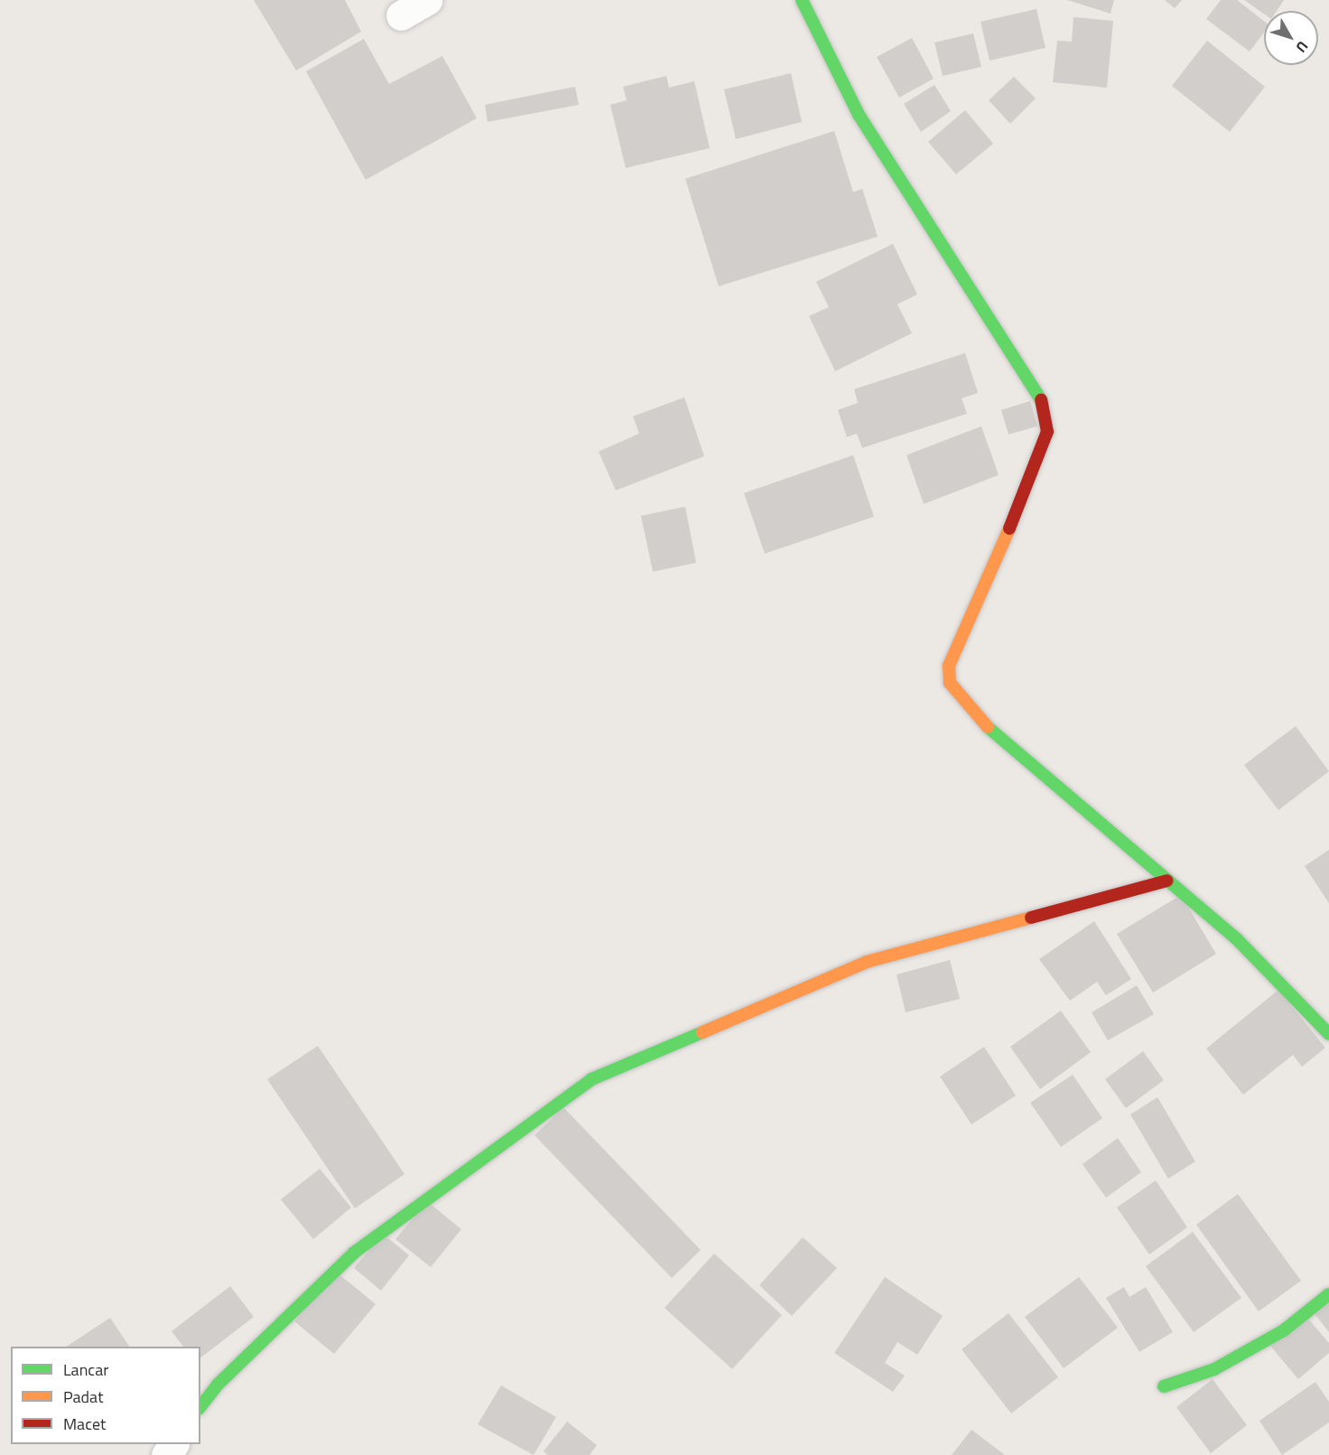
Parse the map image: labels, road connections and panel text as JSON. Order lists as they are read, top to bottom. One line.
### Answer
{"legend":["Lancar","Padat","Macet"],"north":"bottom right"}
